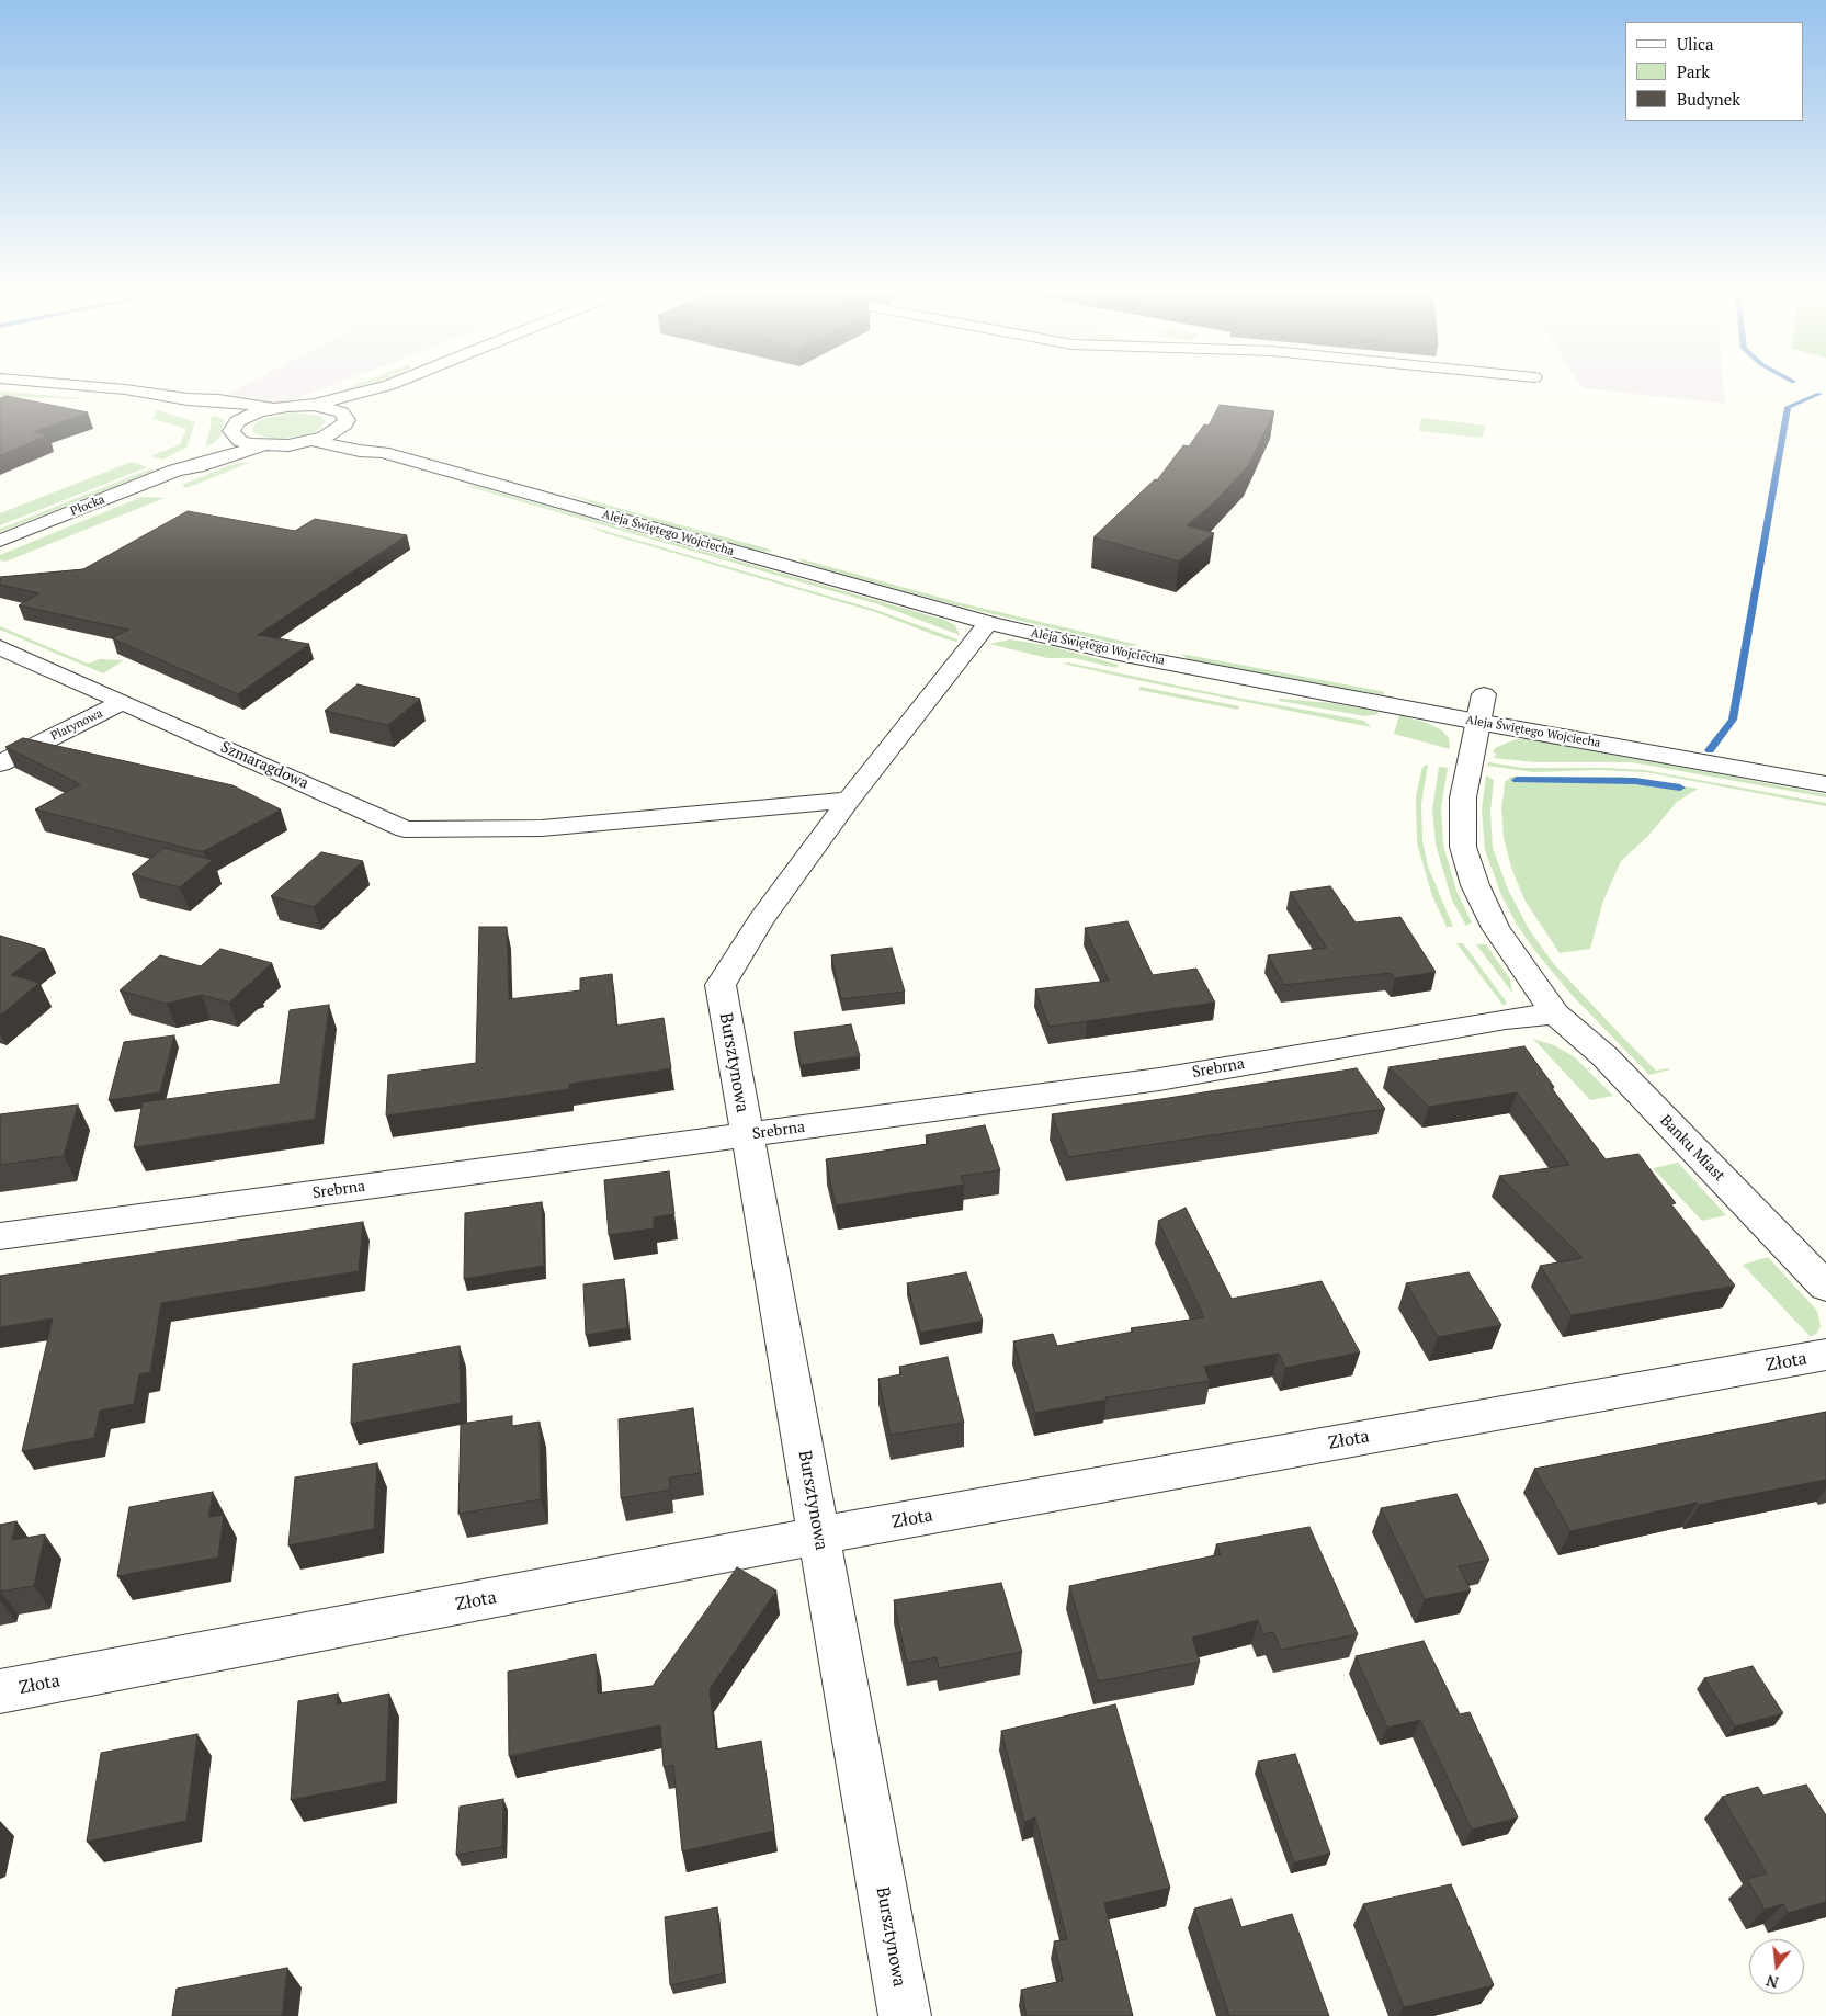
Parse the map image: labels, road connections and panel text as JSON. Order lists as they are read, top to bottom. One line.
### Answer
{"streets":{"street":["Płocka","Aleja Świętego Wojciecha","Platynowa","Szmaragdowa","Bursztynowa","Srebrna","Banku Miast","Złota"]},"crossings":[["Aleja Świętego Wojciecha","Banku Miast"],["Platynowa","Szmaragdowa"],["Szmaragdowa","Bursztynowa"],["Bursztynowa","Srebrna"],["Bursztynowa","Złota"],["Srebrna","Banku Miast"]],"legend":["Ulica","Park","Budynek"],"north":"bottom"}
